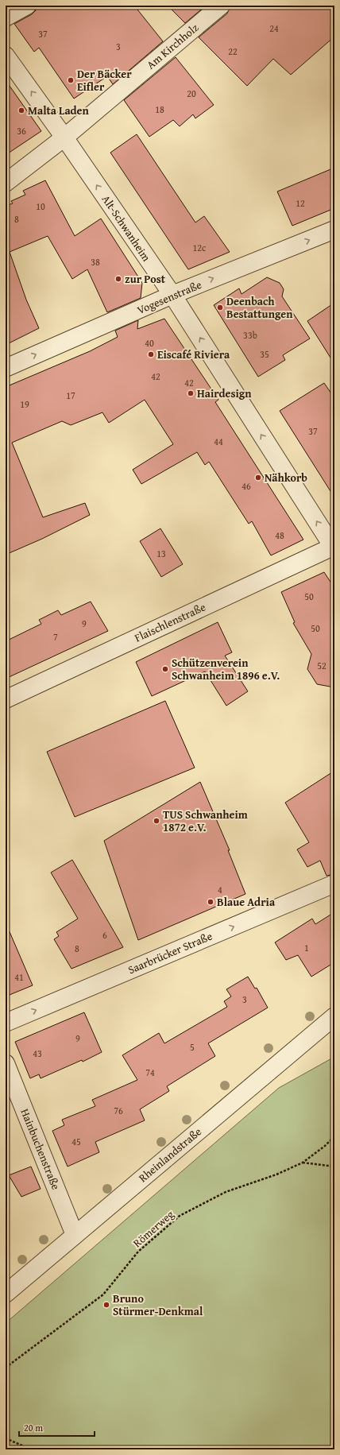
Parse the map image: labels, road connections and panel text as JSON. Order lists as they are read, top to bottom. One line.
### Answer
{"streets":{"street":["Am Kirchholz","Alt-Schwanheim","Vogesenstraße","Flaischlenstraße","Saarbrücker Straße","Hainbuchenstraße","Rheinlandstraße"],"path":["Römerweg"]},"crossings":[["Am Kirchholz","Alt-Schwanheim"],["Alt-Schwanheim","Vogesenstraße"],["Alt-Schwanheim","Flaischlenstraße"],["Hainbuchenstraße","Rheinlandstraße"]],"one_way":["Alt-Schwanheim","Vogesenstraße","Saarbrücker Straße"],"places":["Der Bäcker Eifler","Malta Laden","zur Post","Deenbach Bestattungen","Eiscafé Riviera","Hairdesign","Nähkorb","Schützenverein Schwanheim 1896 e.V.","TUS Schwanheim 1872 e.V.","Blaue Adria","Bruno Stürmer-Denkmal"],"house_numbers":["24","37","3","22","20","18","36","12","10","8","12c","38","33b","40","35","42","42","17","19","37","44","46","48","13","50","9","50","7","52","4","6","1","8","41","3","9","5","43","74","76","45"],"scale_bar":"20 m"}
